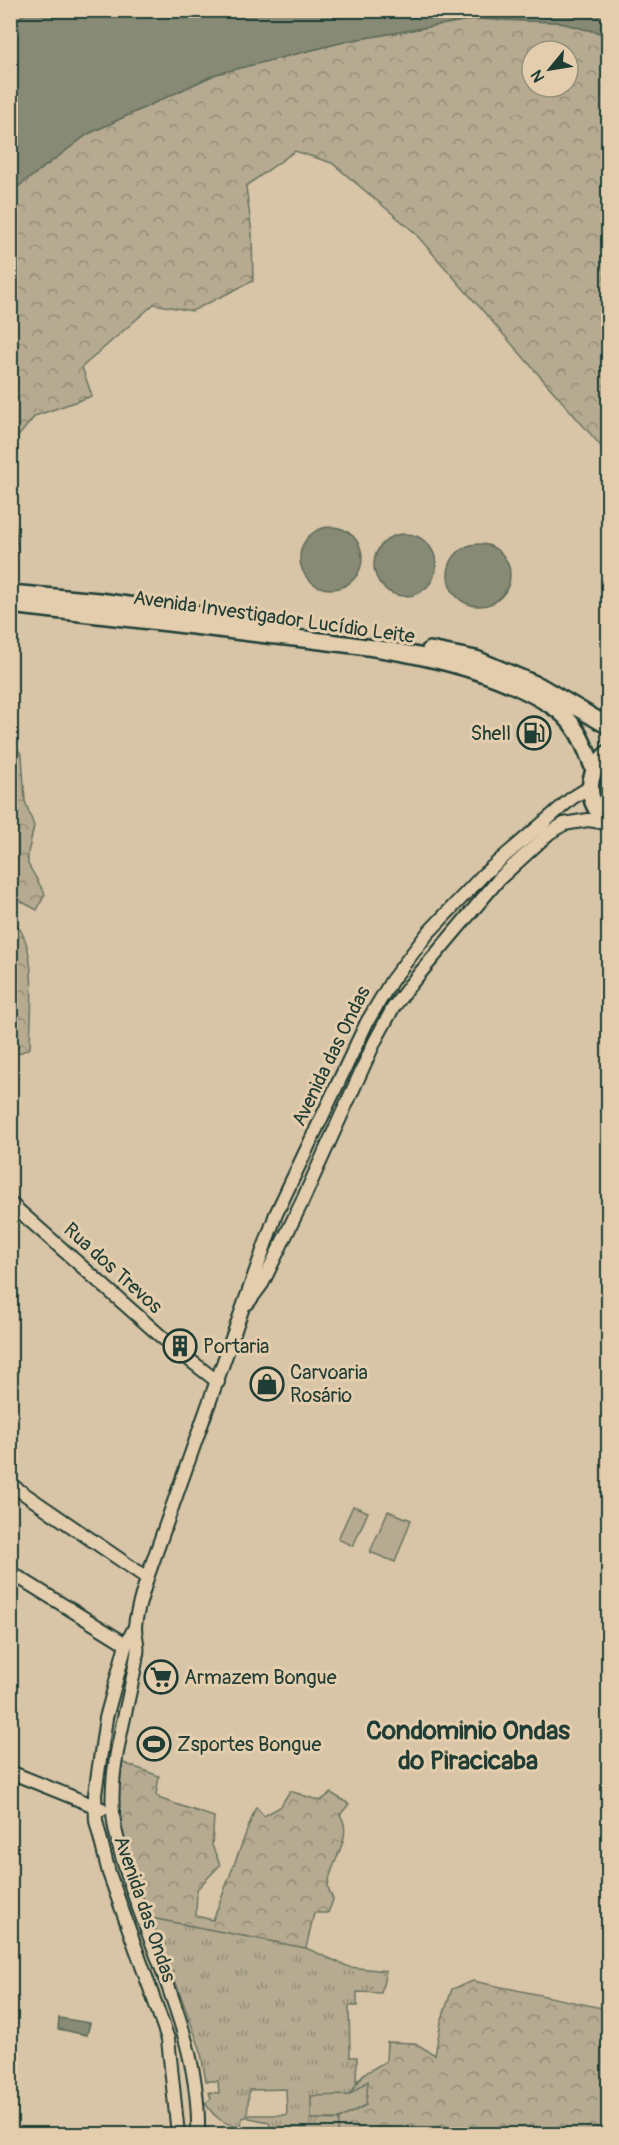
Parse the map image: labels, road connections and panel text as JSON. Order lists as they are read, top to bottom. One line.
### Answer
{"streets":{"main road":["Avenida Investigador Lucídio Leite"],"street":["Avenida das Ondas","Rua dos Trevos"]},"crossings":[["Avenida das Ondas","Rua dos Trevos"]],"districts":["Condominio Ondas do Piracicaba"],"places":{"fuel station":["Shell"],"building":["Portaria"],"shop":["Carvoaria Rosário"],"supermarket":["Armazem Bongue"],"sports":["Zsportes Bongue"]},"north":"bottom left"}
